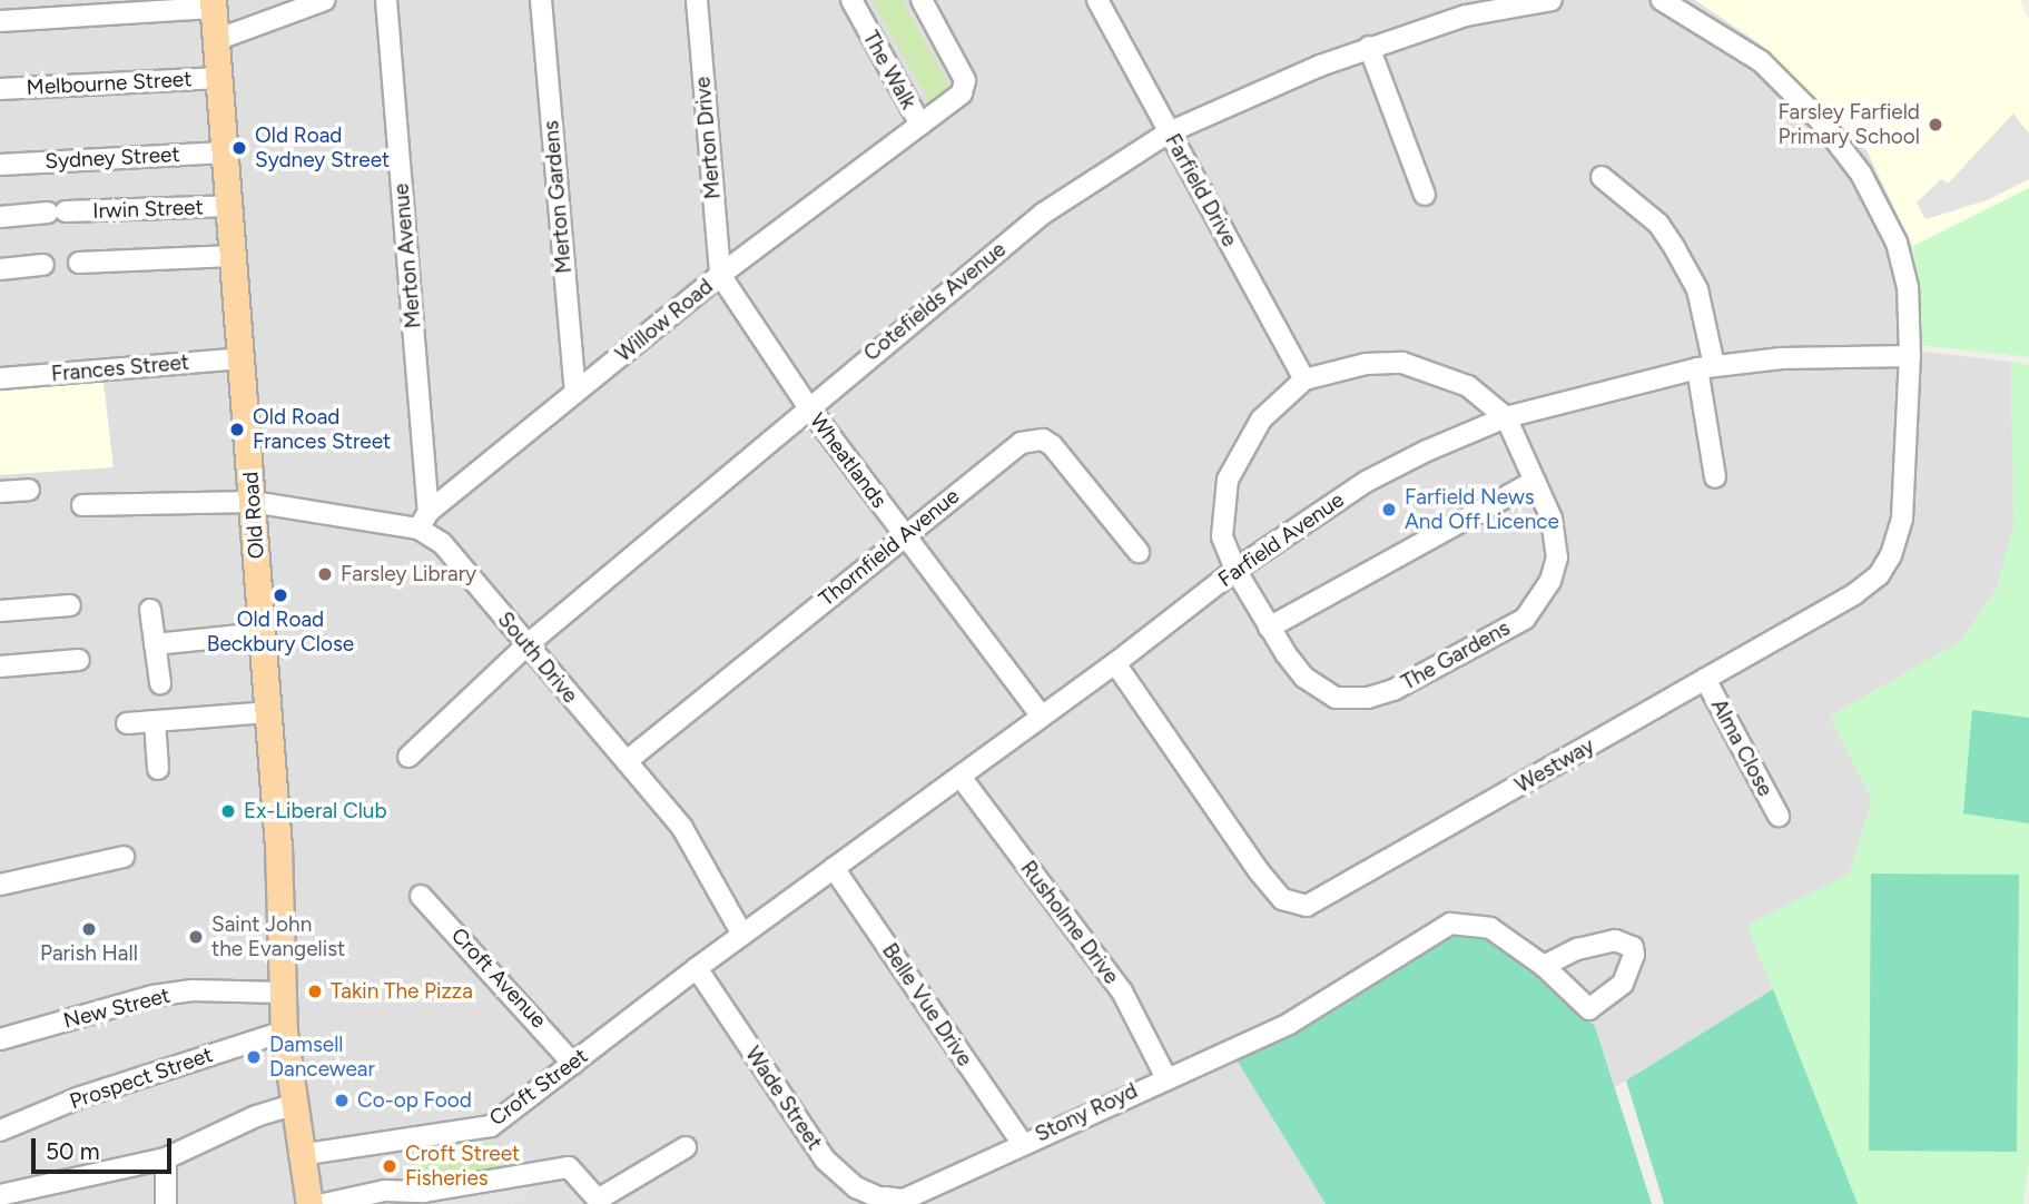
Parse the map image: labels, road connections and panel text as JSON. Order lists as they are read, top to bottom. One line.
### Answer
{"streets":{"main road":["Old Road"],"street":["The Walk","Melbourne Street","Merton Drive","Sydney Street","Farfield Drive","Merton Gardens","Irwin Street","Merton Avenue","Cotefields Avenue","Willow Road","Frances Street","Wheatlands","Farfield Avenue","Thornfield Avenue","The Gardens","South Drive","Alma Close","Westway","Rusholme Drive","Croft Avenue","Belle Vue Drive","New Street","Prospect Street","Croft Street","Wade Street","Stony Royd"]},"crossings":[["The Walk","Willow Road"],["Melbourne Street","Old Road"],["Merton Drive","Willow Road"],["Merton Drive","Wheatlands"],["Sydney Street","Old Road"],["Farfield Drive","Cotefields Avenue"],["Farfield Drive","The Gardens"],["Merton Gardens","Willow Road"],["Irwin Street","Old Road"],["Merton Avenue","Willow Road"],["Merton Avenue","South Drive"],["Cotefields Avenue","Wheatlands"],["Cotefields Avenue","South Drive"],["Willow Road","Wheatlands"],["Willow Road","South Drive"],["Frances Street","Old Road"],["Wheatlands","Farfield Avenue"],["Wheatlands","Thornfield Avenue"],["Old Road","South Drive"],["Old Road","New Street"],["Old Road","Prospect Street"],["Old Road","Croft Street"],["Farfield Avenue","The Gardens"],["Farfield Avenue","South Drive"],["Farfield Avenue","Westway"],["Farfield Avenue","Rusholme Drive"],["Farfield Avenue","Belle Vue Drive"],["Farfield Avenue","Croft Street"],["Thornfield Avenue","South Drive"],["South Drive","Croft Street"],["Alma Close","Westway"],["Rusholme Drive","Stony Royd"],["Croft Avenue","Croft Street"],["Belle Vue Drive","Stony Royd"],["Croft Street","Wade Street"],["Wade Street","Stony Royd"]],"places":["Farsley Farfield Primary School","Old Road Sydney Street","Old Road Frances Street","Farfield News And Off Licence","Farsley Library","Old Road Beckbury Close","Ex-Liberal Club","Parish Hall","Saint John the Evangelist","Takin The Pizza","Damsell Dancewear","Co-op Food","Croft Street Fisheries"],"scale_bar":"50 m"}
